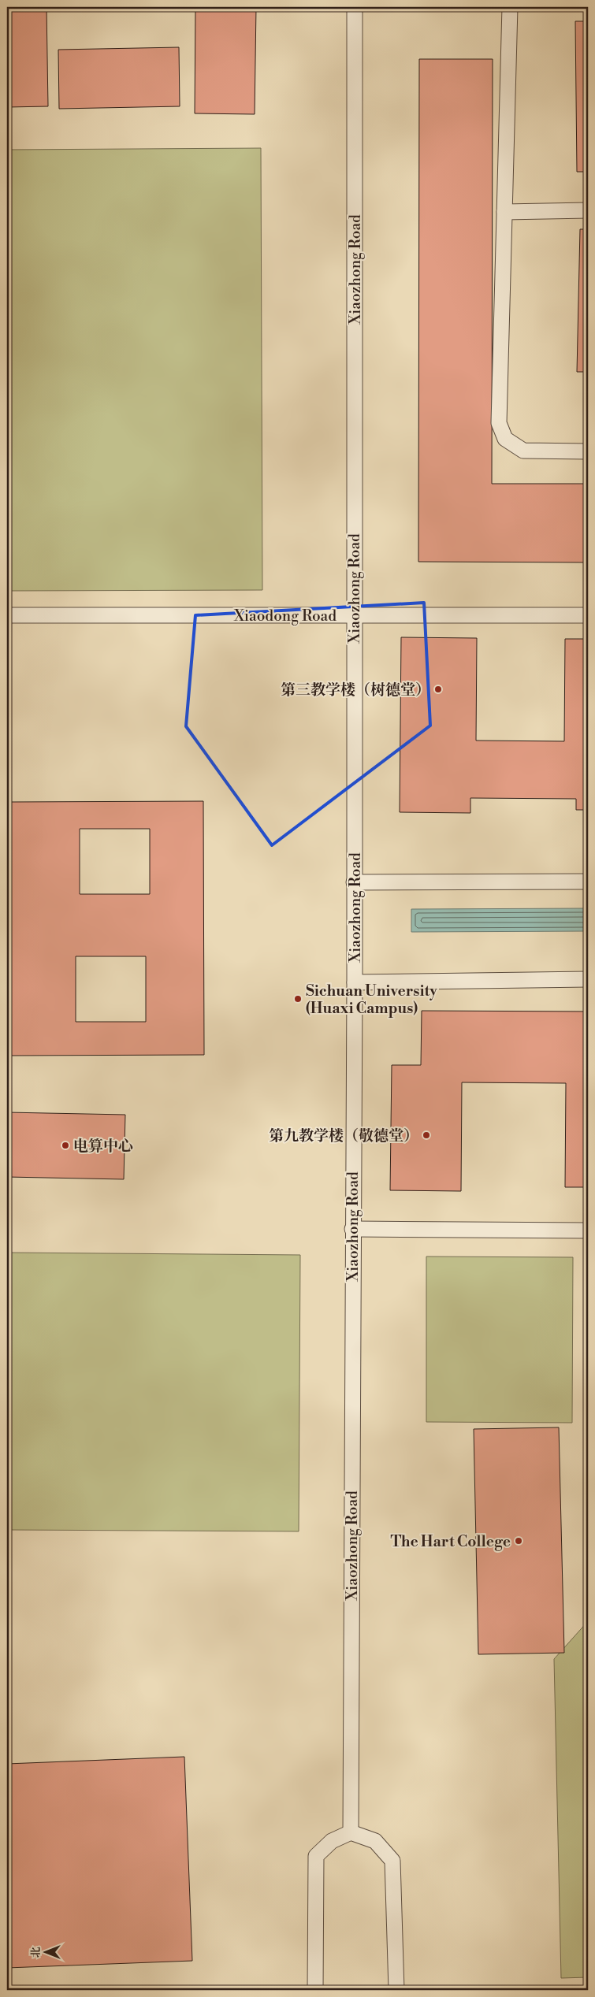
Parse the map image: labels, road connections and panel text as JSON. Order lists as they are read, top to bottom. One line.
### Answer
{"streets":{"lane":["Xiaozhong Road","Xiaodong Road"]},"crossings":[["Xiaozhong Road","Xiaodong Road"]],"places":["第三教学楼（树德堂）","Sichuan University (Huaxi Campus)","第九教学楼（敬德堂）","电算中心","The Hart College"],"north":"left"}
